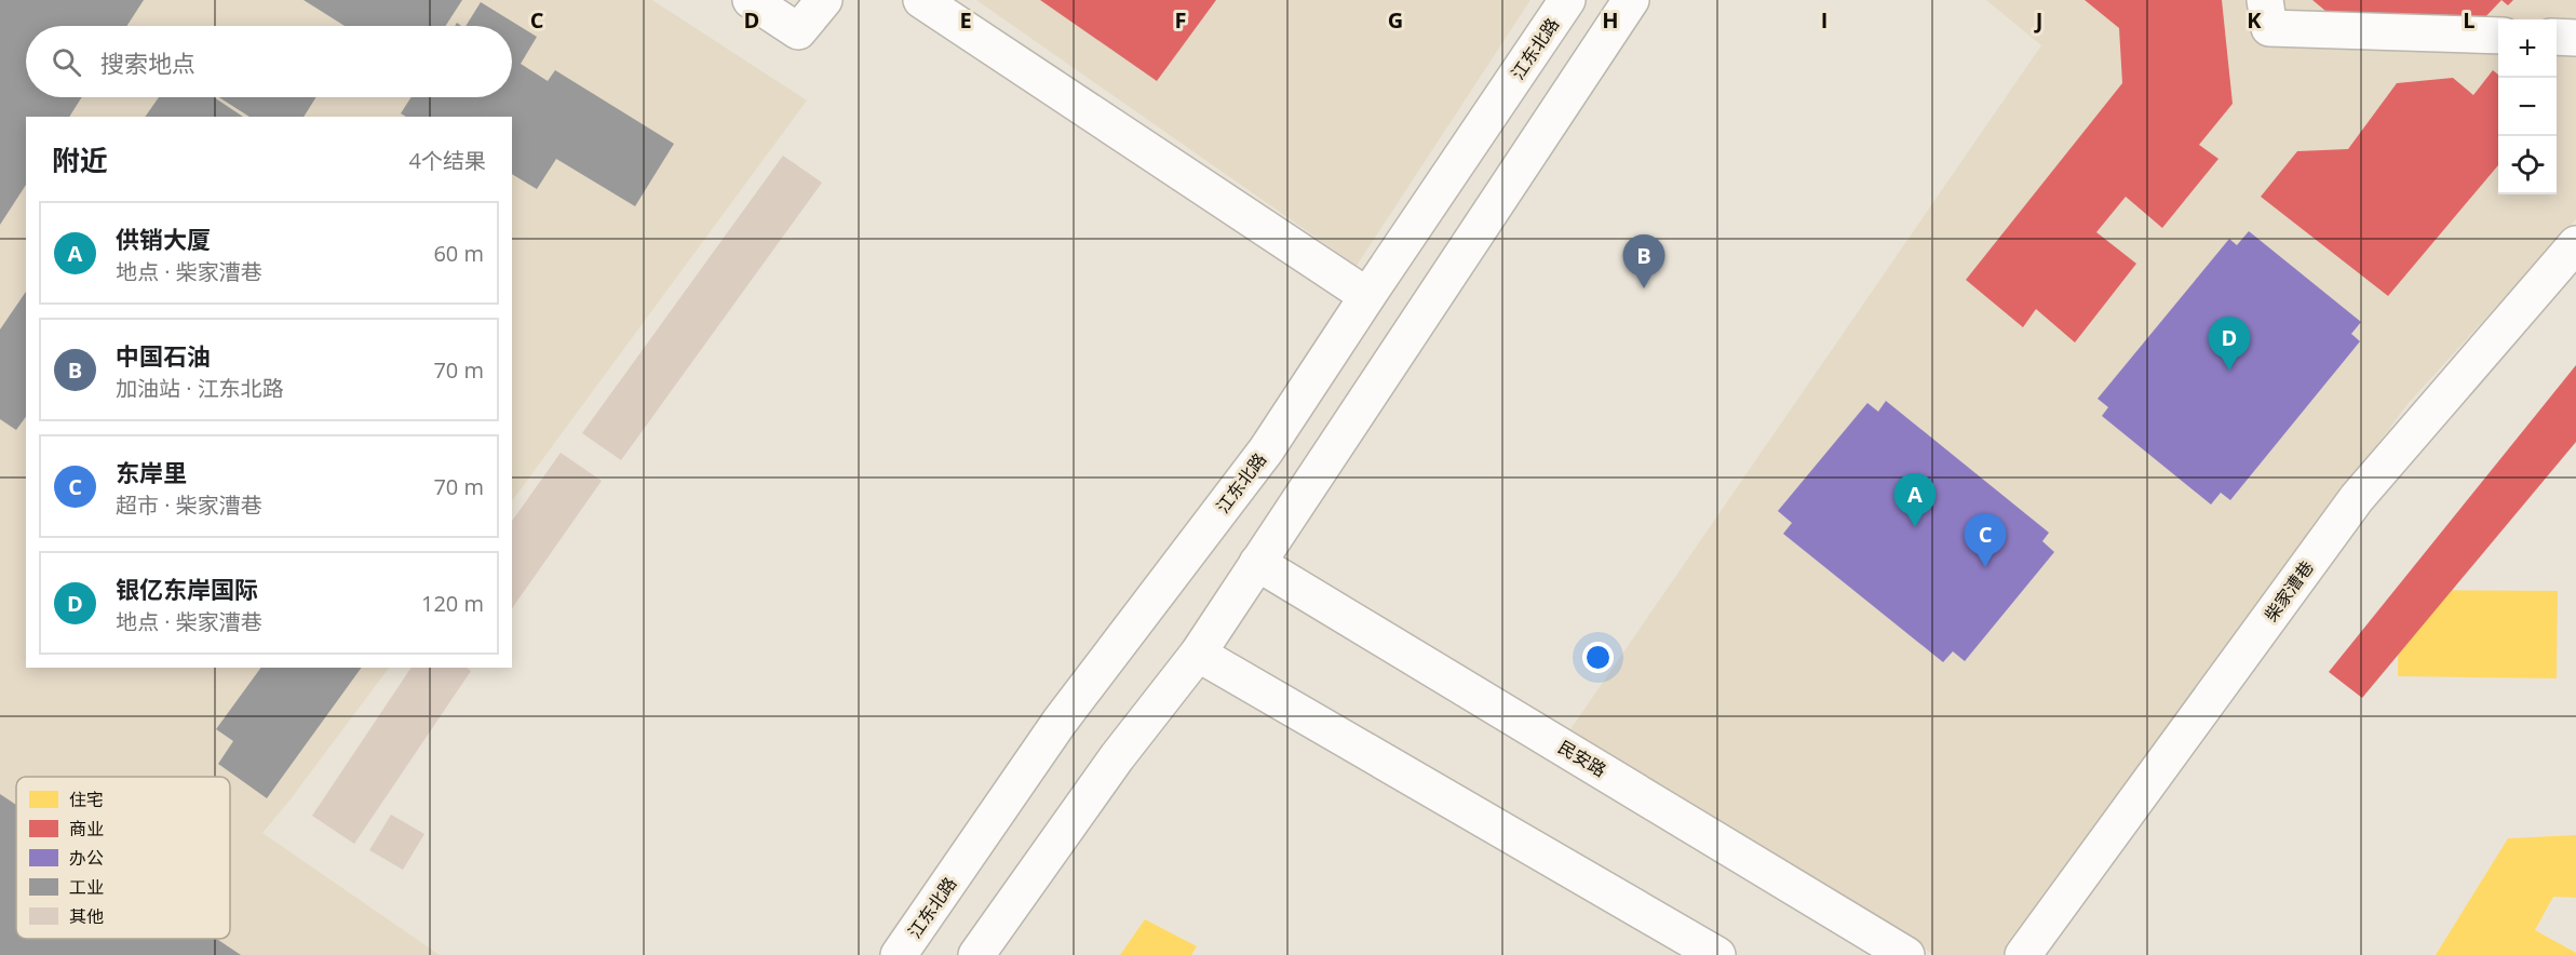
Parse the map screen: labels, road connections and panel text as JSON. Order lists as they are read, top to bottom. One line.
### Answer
{"streets":{"main road":["江东北路","柴家漕巷","民安路"]},"legend":["住宅","商业","办公","工业","其他"],"page":{"map_buttons":["+","−"],"search":"搜索地点","heading":["附近","4个结果"],"list":[{"mark":"A","name":"供销大厦","note":"地点 · 柴家漕巷","value":"60 m"},{"mark":"B","name":"中国石油","note":"加油站 · 江东北路","value":"70 m"},{"mark":"C","name":"东岸里","note":"超市 · 柴家漕巷","value":"70 m"},{"mark":"D","name":"银亿东岸国际","note":"地点 · 柴家漕巷","value":"120 m"}],"pins":["B","D","A","C"]},"grid":{"columns":["C","D","E","F","G","H","I","J","K","L"]}}
